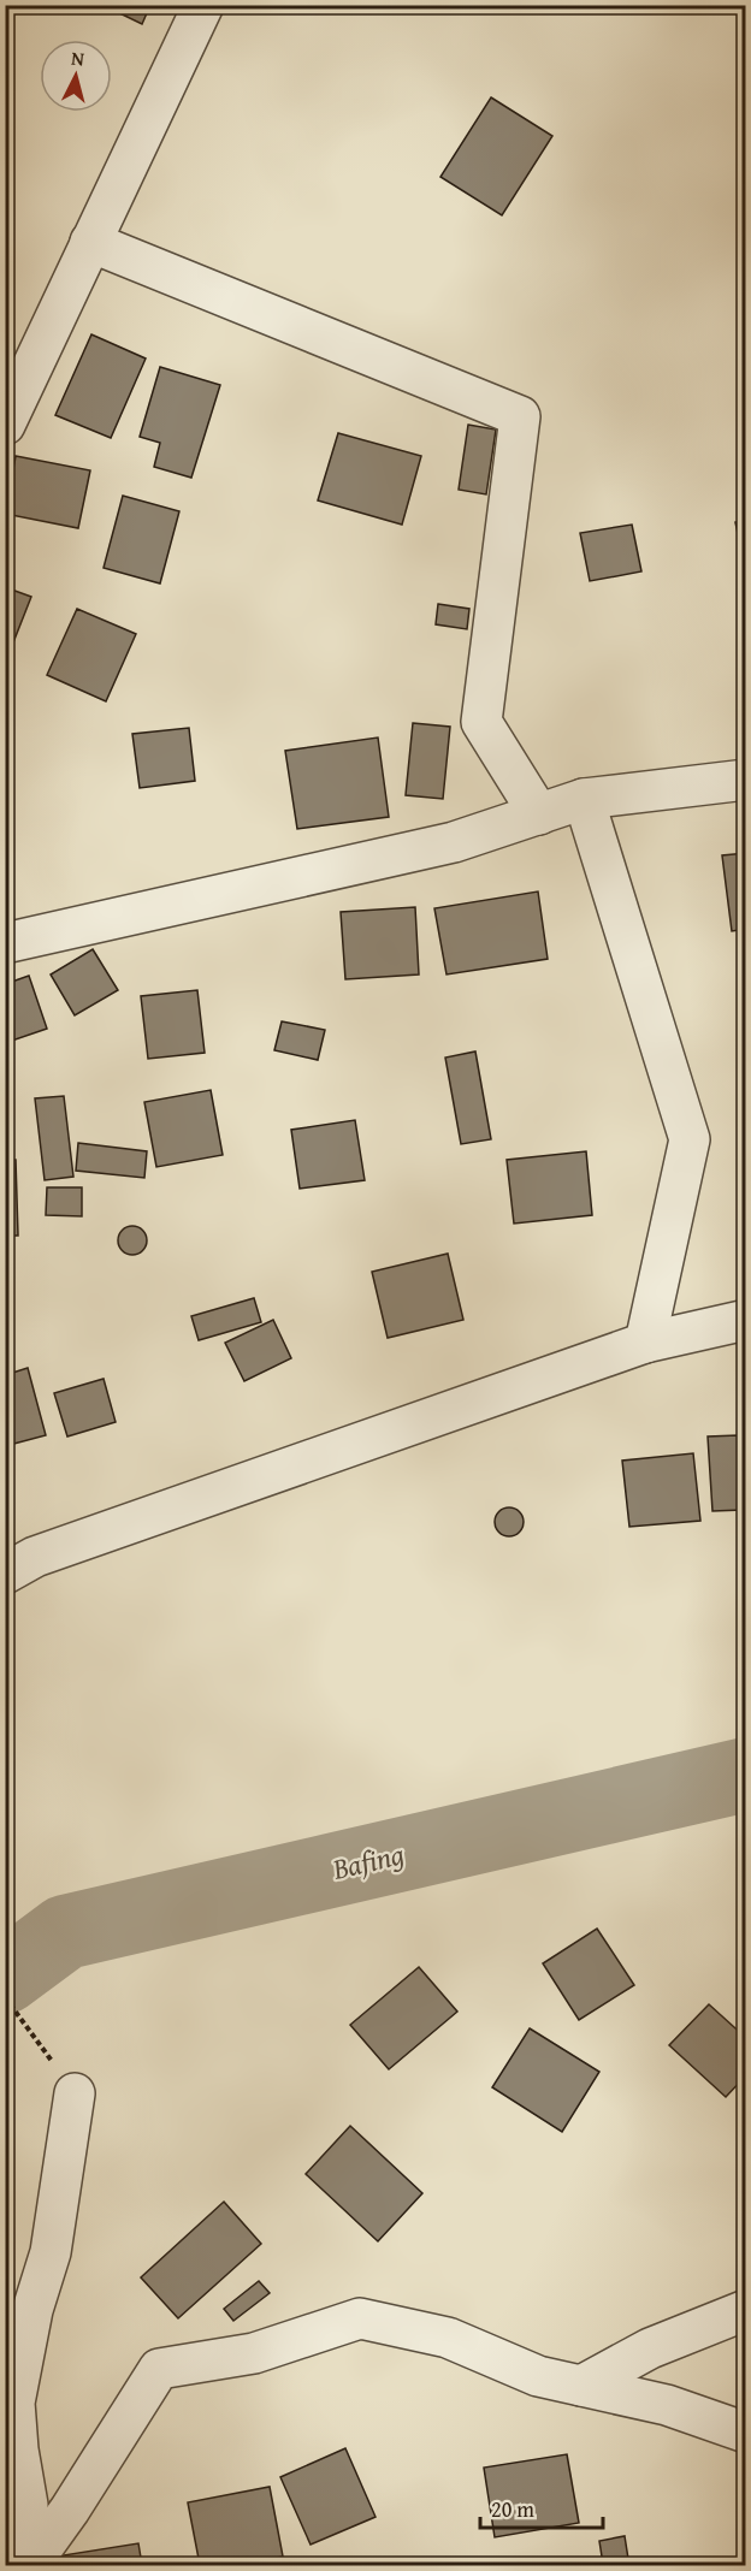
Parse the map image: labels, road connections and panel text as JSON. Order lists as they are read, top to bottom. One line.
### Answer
{"water":["Bafing"],"scale_bar":"20 m","north":"top"}
